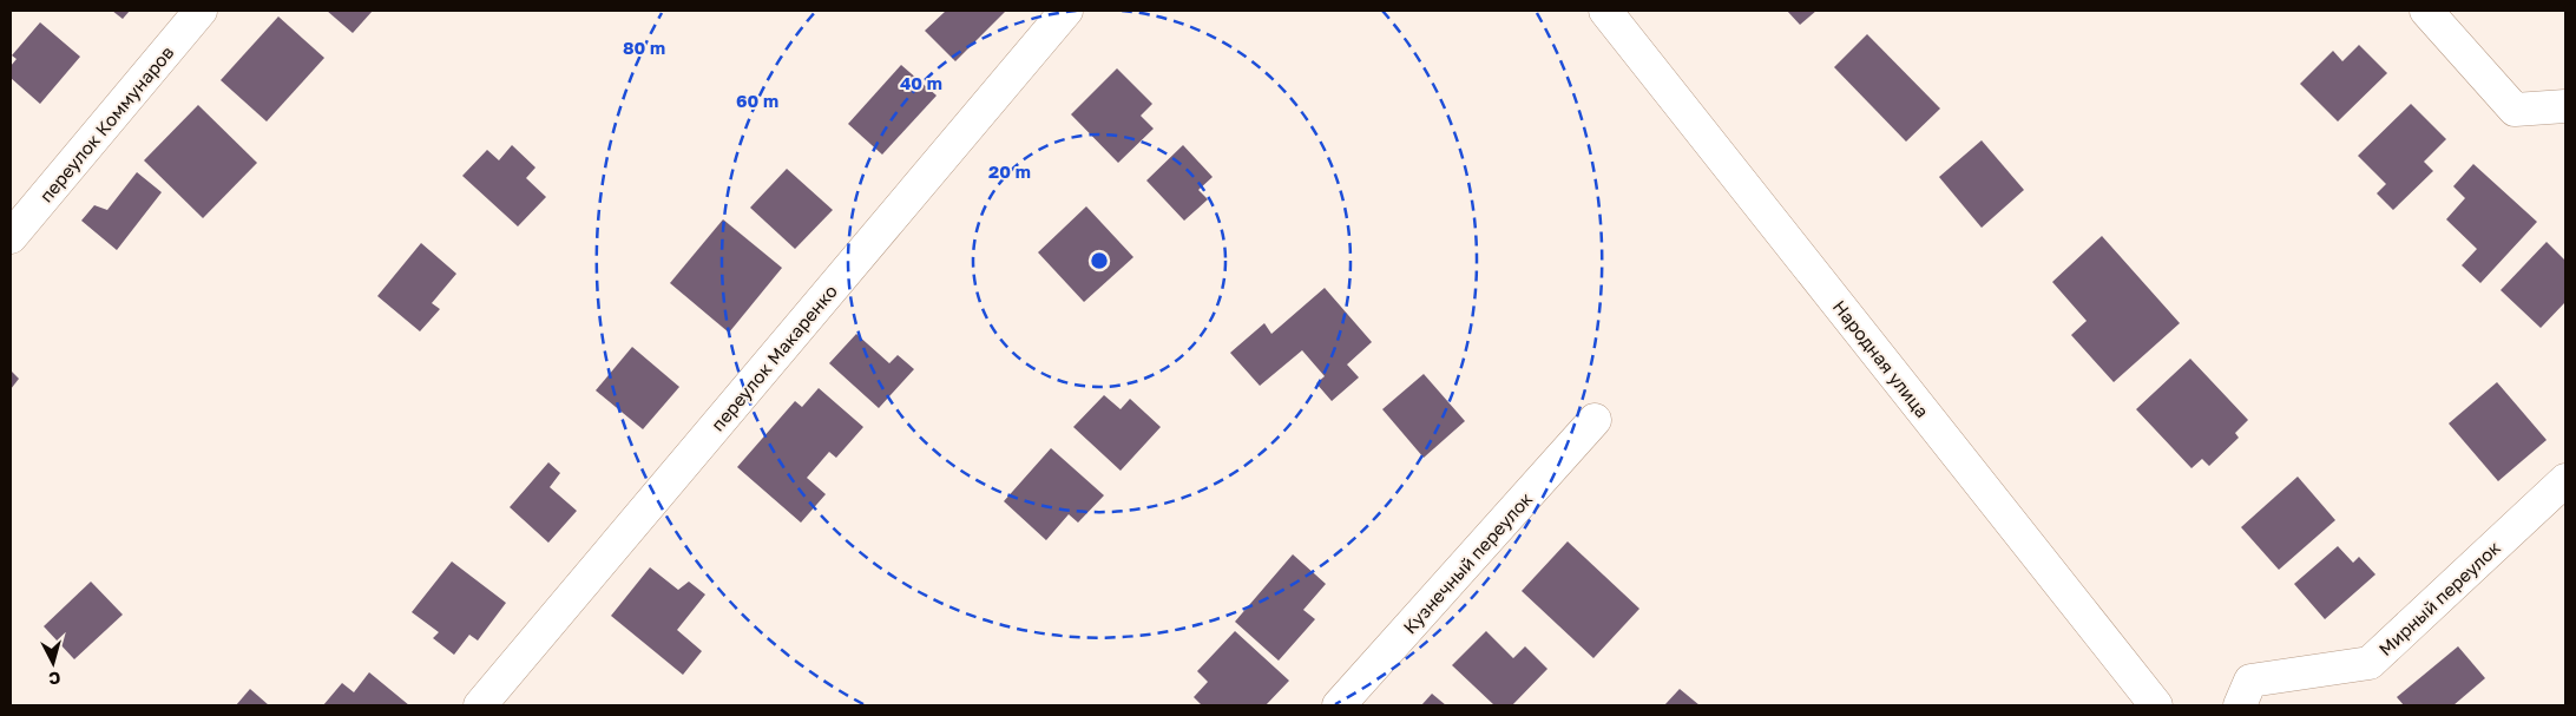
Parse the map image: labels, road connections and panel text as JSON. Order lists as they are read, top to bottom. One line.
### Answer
{"streets":{"street":["переулок Коммунаров","переулок Макаренко","Народная улица","Кузнечный переулок","Мирный переулок"]},"north":"bottom","rings":["80 m","40 m","60 m","20 m"]}
